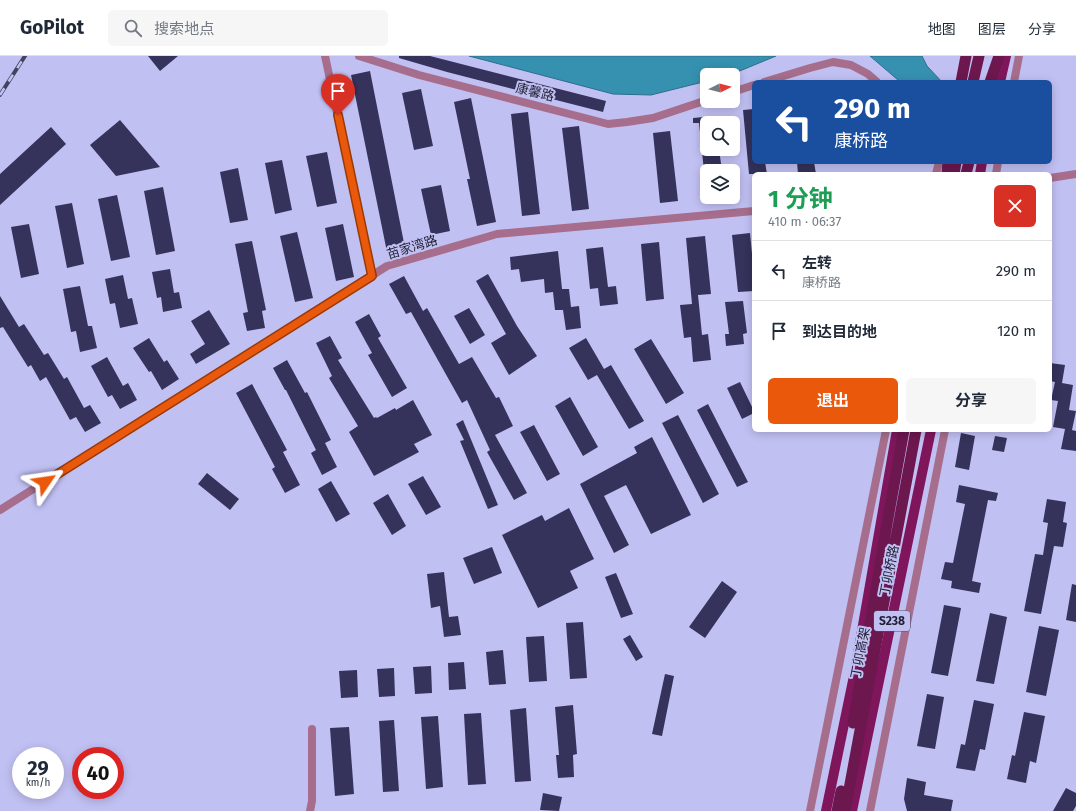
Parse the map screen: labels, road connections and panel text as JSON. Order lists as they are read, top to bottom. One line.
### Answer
{"streets":{"highway":["S238","丁卯高架"],"main road":["丁卯桥路"],"street":["康馨路","苗家湾路"]},"north":"right","page":{"header":"GoPilot","search":"搜索地点","nav":["地图","图层","分享"],"turn":["290 m","康桥路"],"heading":["1 分钟","410 m · 06:37"],"list":[{"name":"左转","note":"康桥路","value":"290 m"},{"name":"到达目的地","value":"120 m"}],"buttons":["退出","分享"],"speed":"29 km/h","limit":"40"}}
